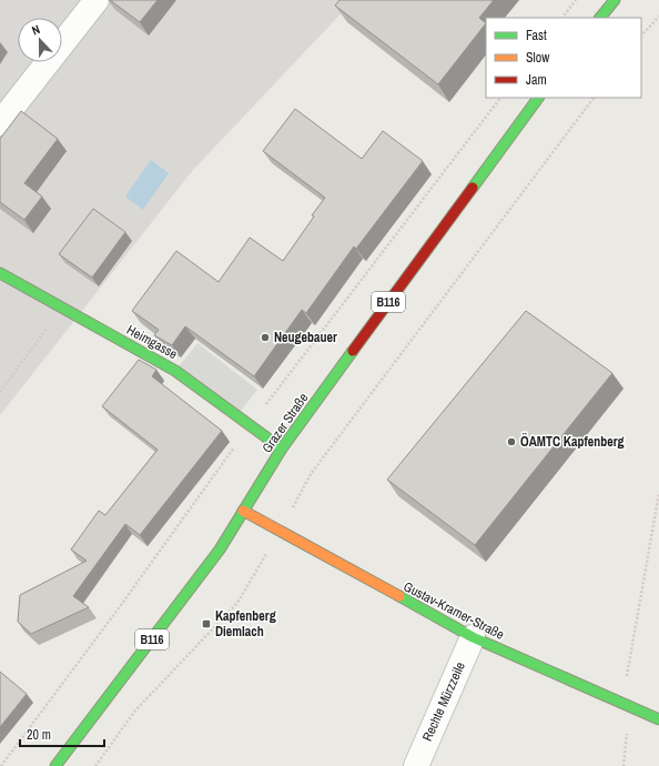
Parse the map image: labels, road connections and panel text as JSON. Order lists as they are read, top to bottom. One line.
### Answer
{"streets":{"main road":["B116","Heimgasse","Grazer Straße","Gustav-Kramer-Straße"],"street":["Rechte Mürzzeile"]},"crossings":[["Heimgasse","Grazer Straße"],["Grazer Straße","Gustav-Kramer-Straße"],["Gustav-Kramer-Straße","Rechte Mürzzeile"]],"places":{"other":["Neugebauer","ÖAMTC Kapfenberg"],"transit":["Kapfenberg Diemlach"]},"legend":["Fast","Slow","Jam"],"scale_bar":"20 m","north":"top"}
